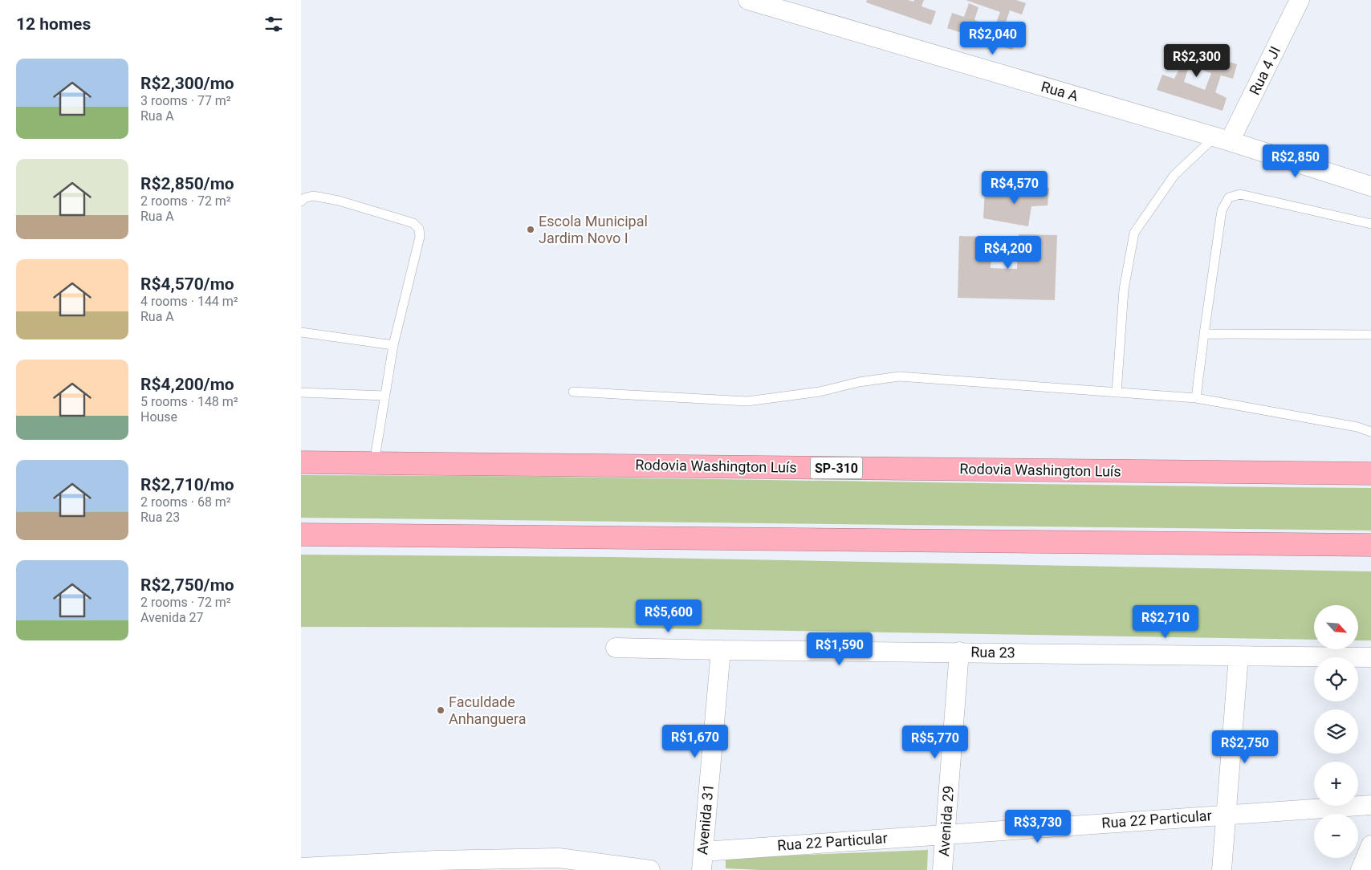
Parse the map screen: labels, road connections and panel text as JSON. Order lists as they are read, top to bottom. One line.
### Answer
{"streets":{"highway":["Rodovia Washington Luís","SP-310"],"street":["Rua 4 JI","Rua A","Rua 23","Avenida 31","Rua 22 Particular","Avenida 29"]},"crossings":[["Rua 4 JI","Rua A"],["Rua 23","Avenida 31"],["Rua 23","Avenida 29"],["Avenida 31","Rua 22 Particular"],["Rua 22 Particular","Avenida 29"]],"places":["Escola Municipal Jardim Novo I","Faculdade Anhanguera"],"north":"bottom right","page":{"heading":"12 homes","price":["R$2,040","R$2,300","R$2,850","R$4,570","R$4,200","R$5,600","R$2,710","R$1,590","R$1,670","R$5,770","R$2,750","R$3,730"],"list":[{"name":"R$2,300/mo","note":"3 rooms · 77 m² · Rua A"},{"name":"R$2,850/mo","note":"2 rooms · 72 m² · Rua A"},{"name":"R$4,570/mo","note":"4 rooms · 144 m² · Rua A"},{"name":"R$4,200/mo","note":"5 rooms · 148 m² · House"},{"name":"R$2,710/mo","note":"2 rooms · 68 m² · Rua 23"},{"name":"R$2,750/mo","note":"2 rooms · 72 m² · Avenida 27"}],"map_buttons":["+","−"]}}
